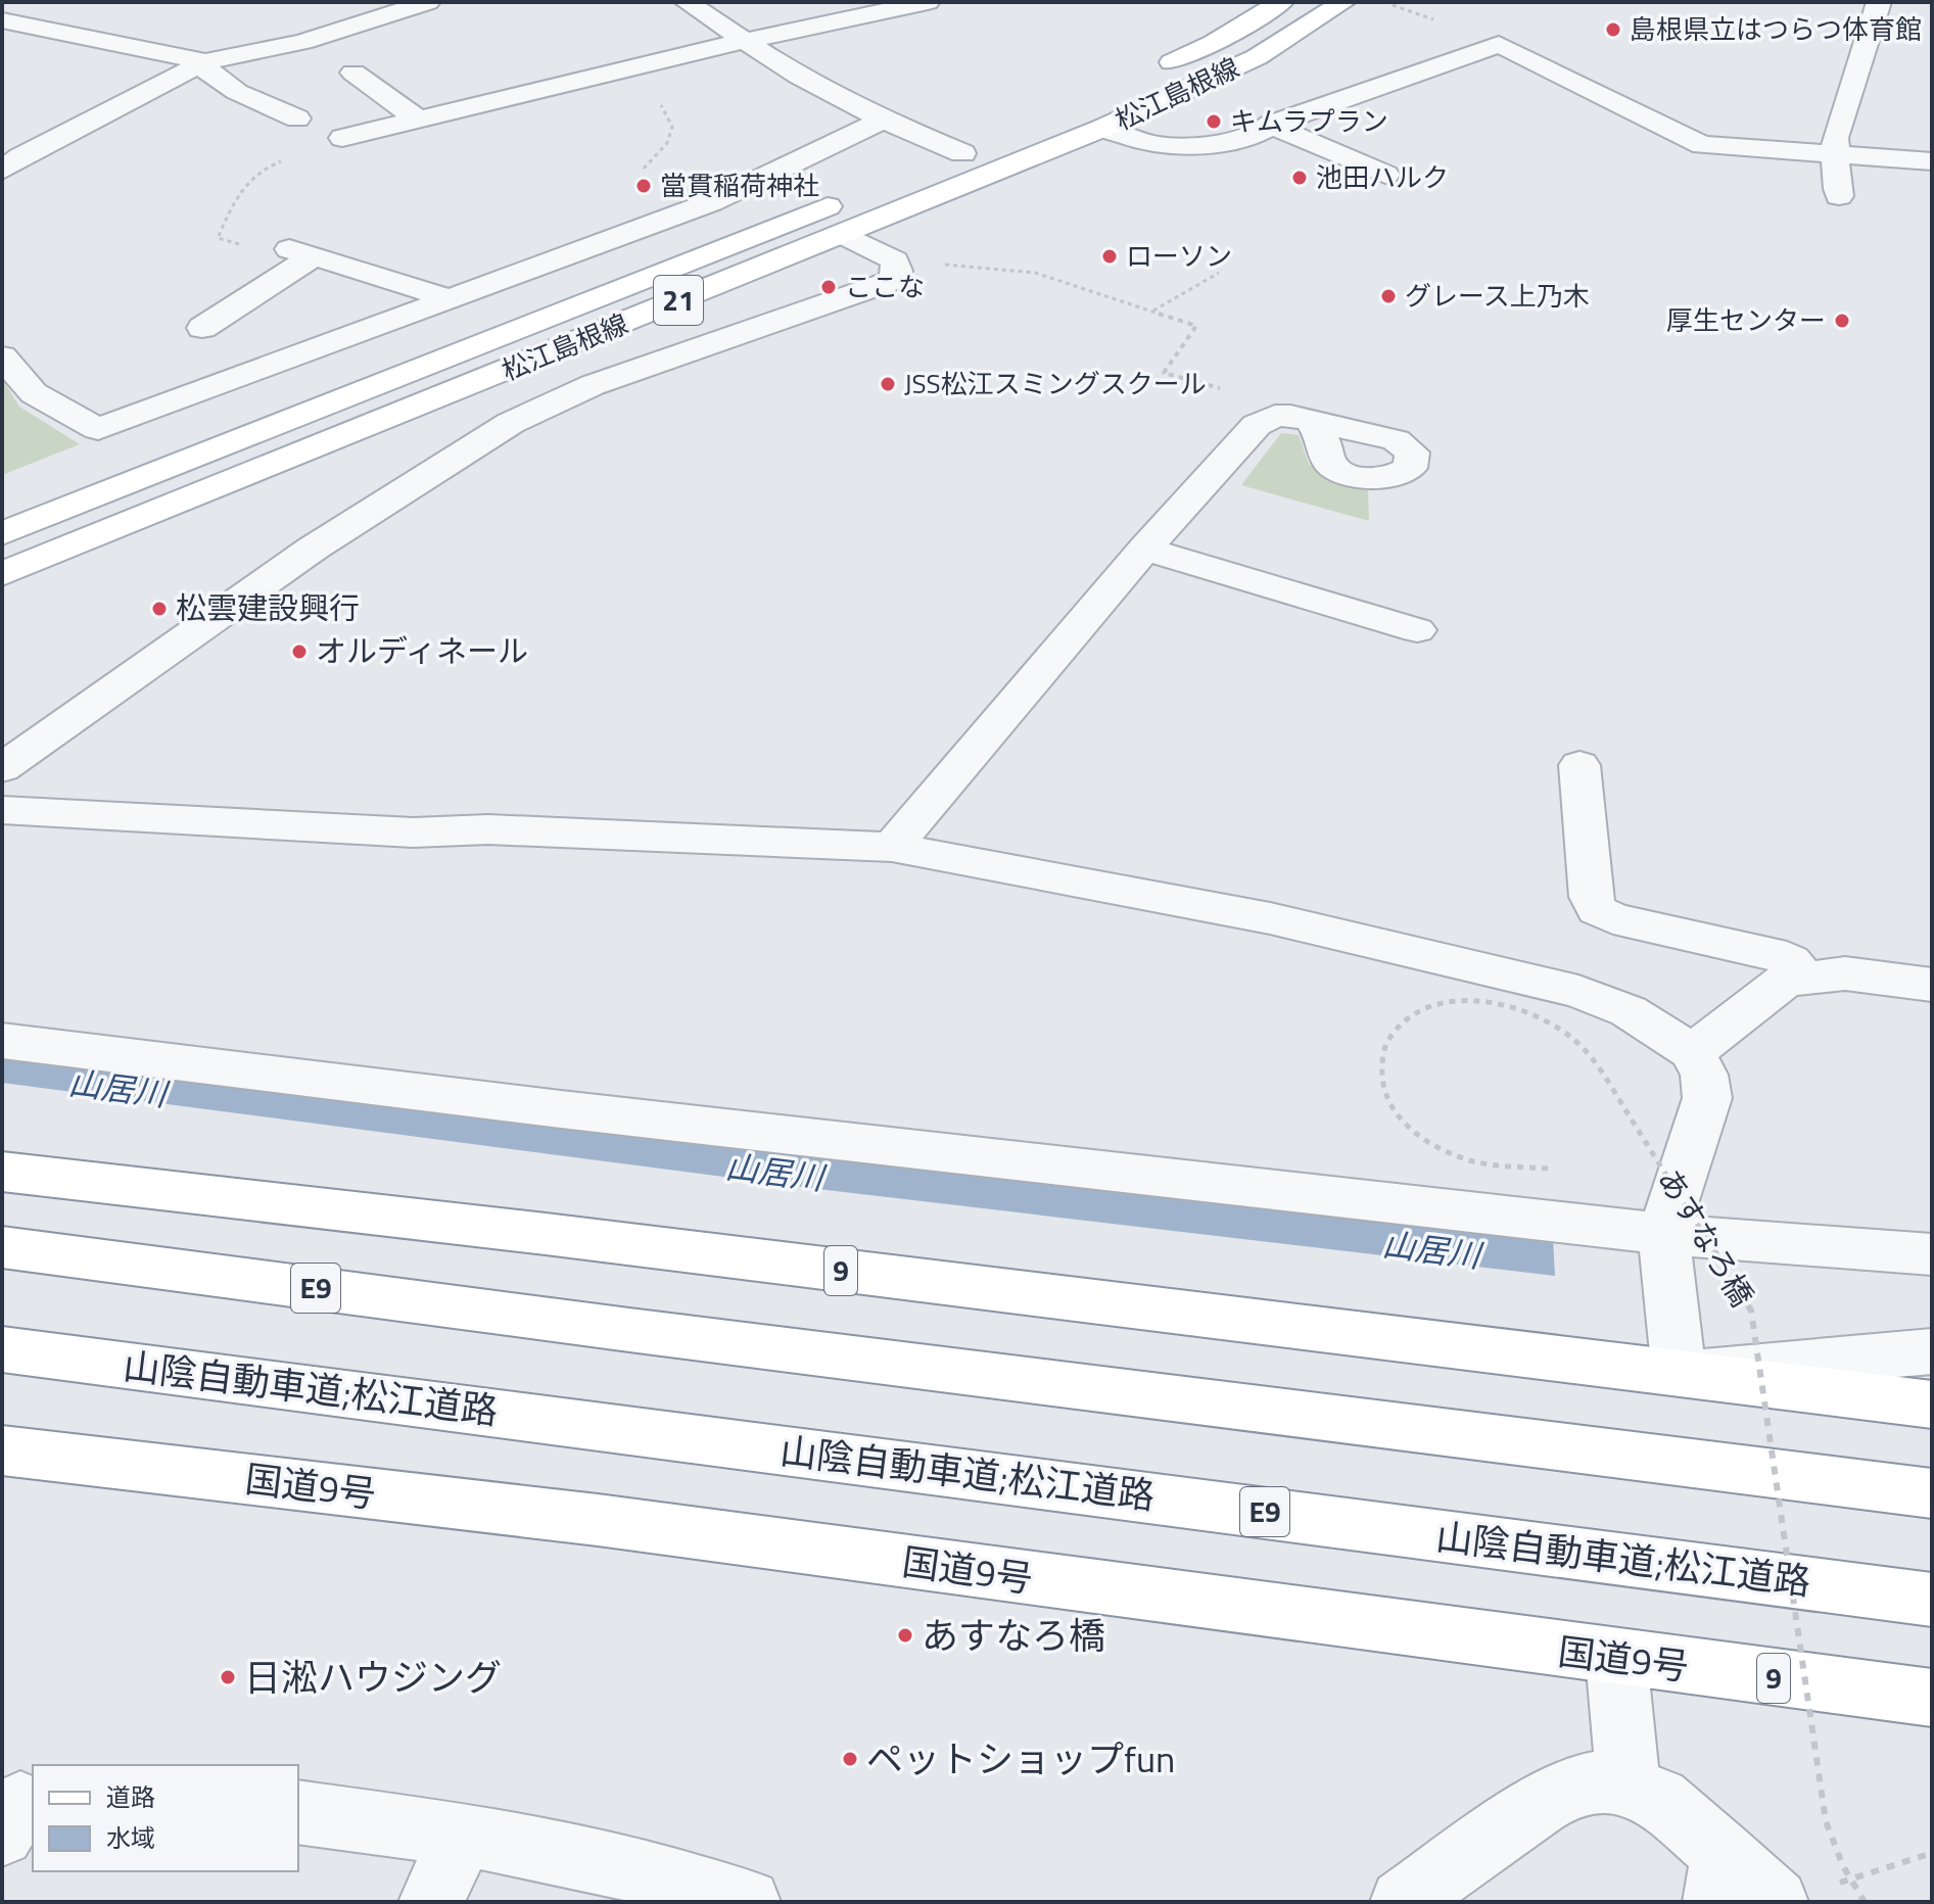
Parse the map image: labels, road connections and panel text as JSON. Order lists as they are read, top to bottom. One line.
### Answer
{"streets":{"main road":["松江島根線","21","9","E9","山陰自動車道;松江道路","国道9号"],"path":["あすなろ橋"]},"water":["山居川"],"places":["島根県立はつらつ体育館","キムラプラン","池田ハルク","當貫稲荷神社","ローソン","ここな","グレース上乃木","厚生センター","JSS松江スミングスクール","松雲建設興行","オルディネール","あすなろ橋","日淞ハウジング","ペットショップfun"],"legend":["道路","水域"]}
